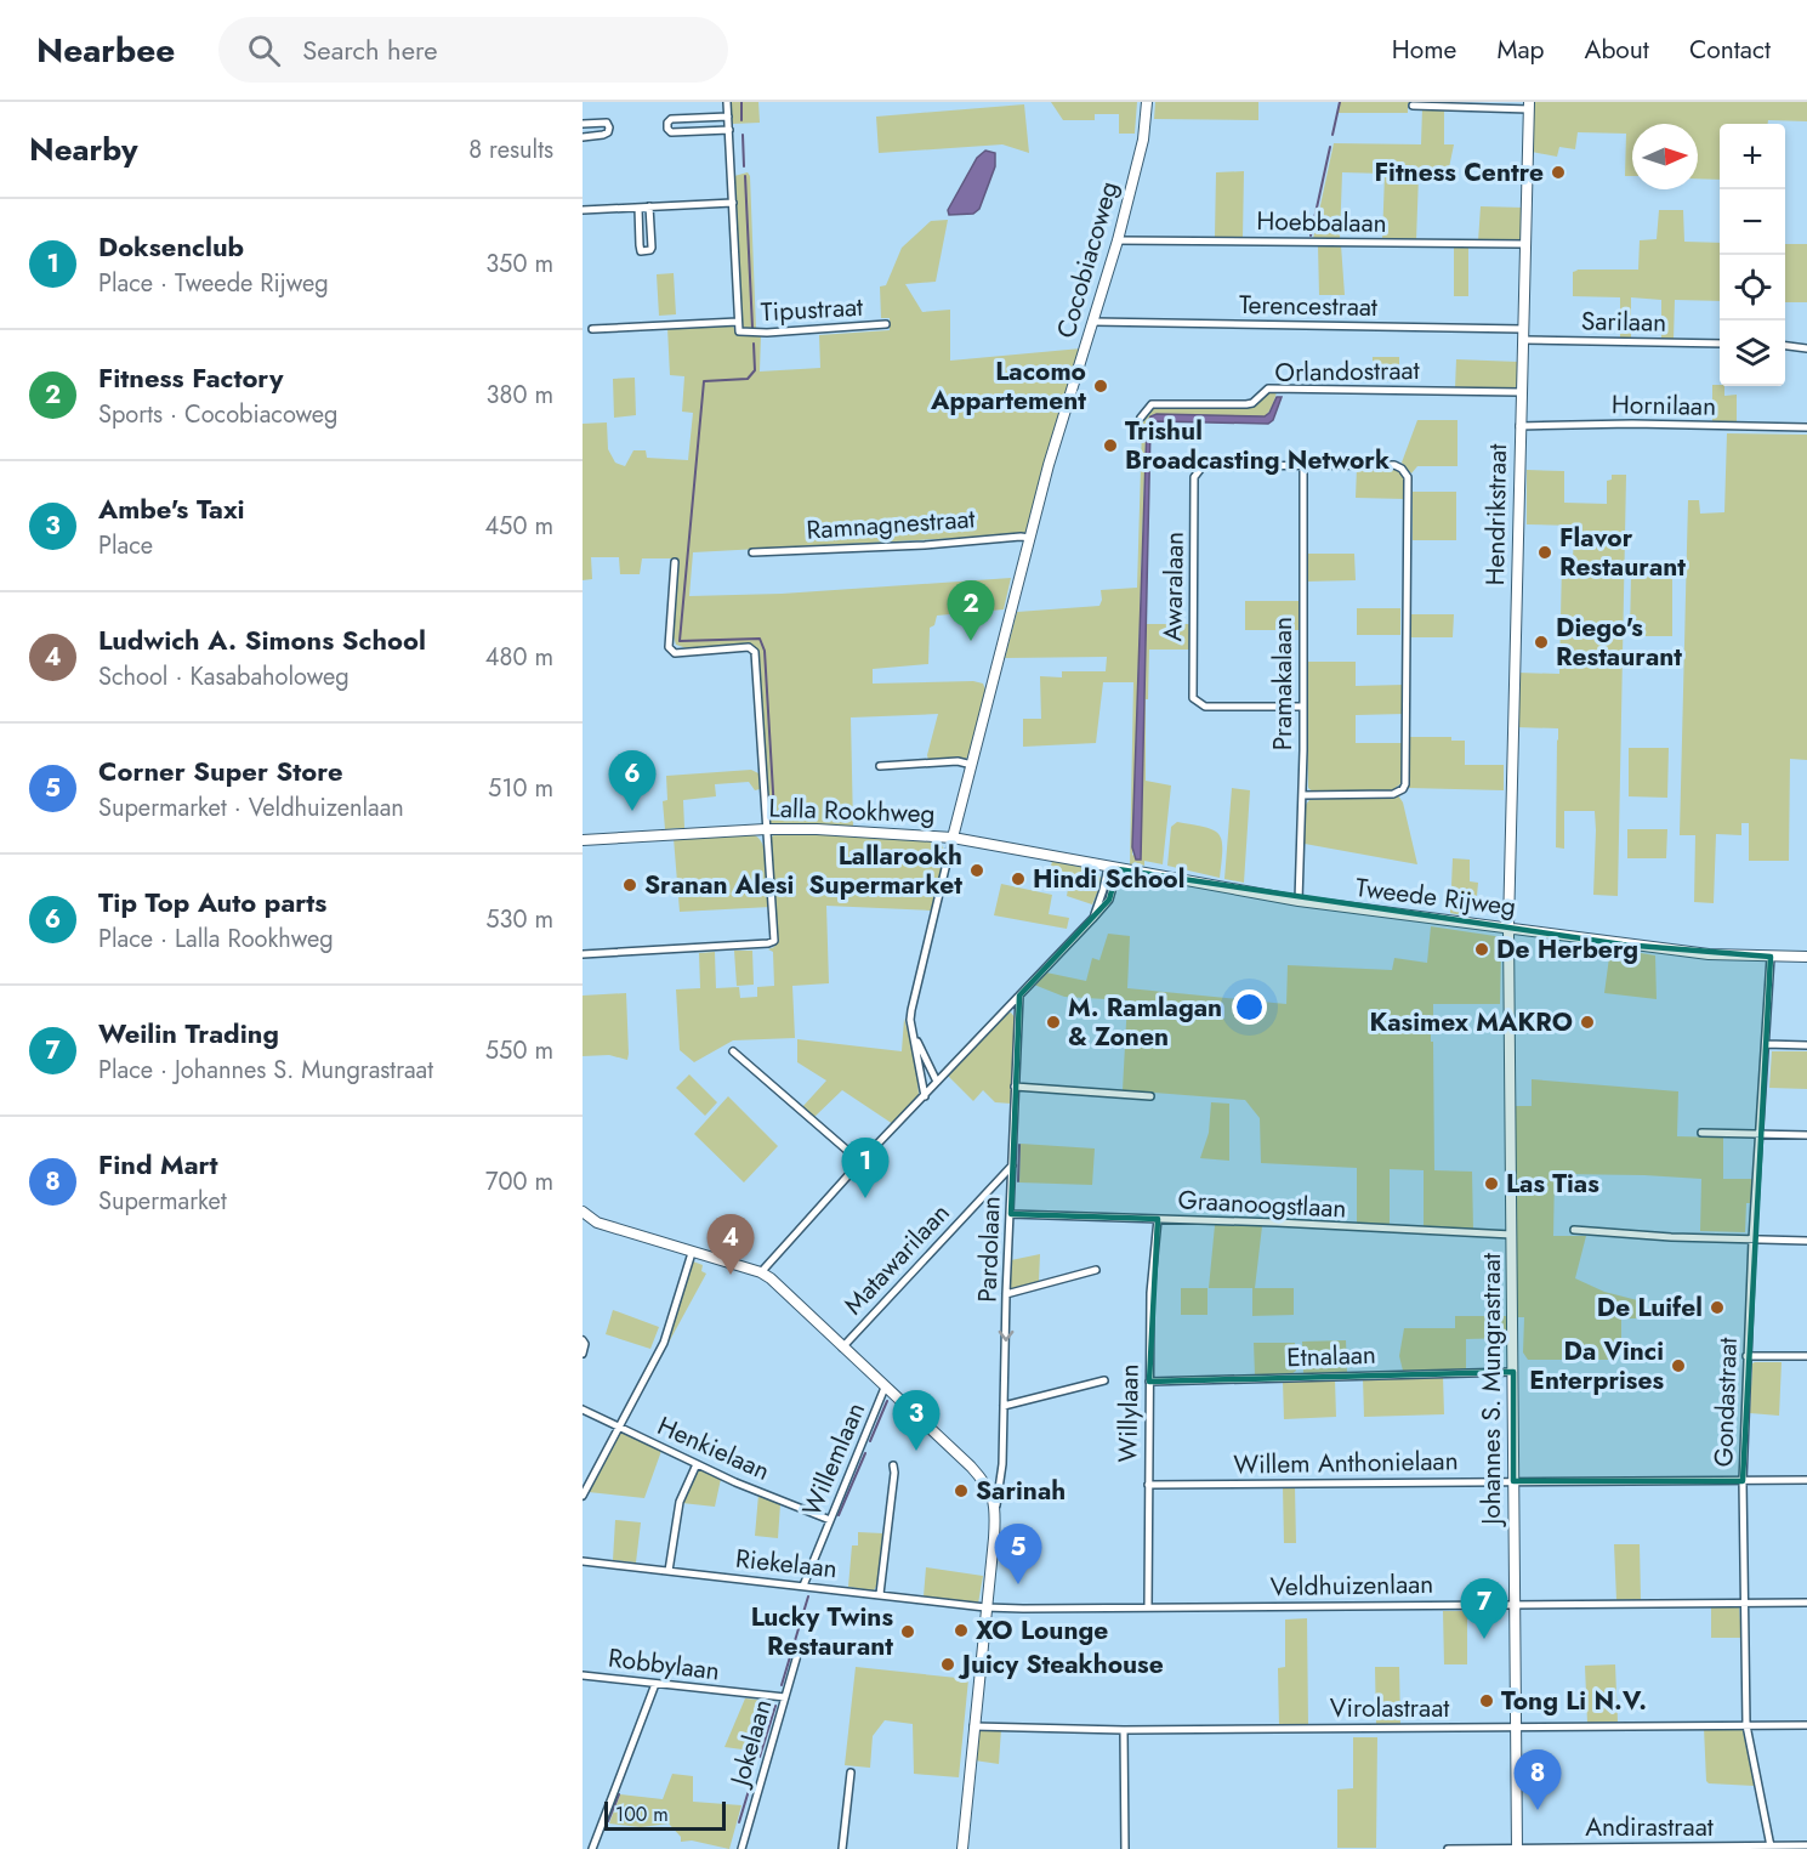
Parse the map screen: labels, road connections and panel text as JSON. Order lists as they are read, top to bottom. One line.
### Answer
{"streets":{"street":["Hoebbalaan","Cocobiacoweg","Terencestraat","Tipustraat","Sarilaan","Orlandostraat","Hornilaan","Hendrikstraat","Ramnagnestraat","Awaralaan","Pramakalaan","Lalla Rookhweg","Tweede Rijweg","Graanoogstlaan","Pardolaan","Matawarilaan","Etnalaan","Johannes S. Mungrastraat","Gondastraat","Willylaan","Henkielaan","Willemlaan","Willem Anthonielaan","Riekelaan","Veldhuizenlaan","Robbylaan","Virolastraat","Jokelaan","Andirastraat"]},"crossings":[["Hoebbalaan","Cocobiacoweg"],["Hoebbalaan","Hendrikstraat"],["Cocobiacoweg","Terencestraat"],["Cocobiacoweg","Ramnagnestraat"],["Cocobiacoweg","Lalla Rookhweg"],["Terencestraat","Sarilaan"],["Terencestraat","Hendrikstraat"],["Sarilaan","Hendrikstraat"],["Orlandostraat","Hendrikstraat"],["Hornilaan","Hendrikstraat"],["Hendrikstraat","Tweede Rijweg"],["Hendrikstraat","Johannes S. Mungrastraat"],["Awaralaan","Pramakalaan"],["Pramakalaan","Tweede Rijweg"],["Lalla Rookhweg","Tweede Rijweg"],["Tweede Rijweg","Johannes S. Mungrastraat"],["Tweede Rijweg","Gondastraat"],["Graanoogstlaan","Pardolaan"],["Graanoogstlaan","Johannes S. Mungrastraat"],["Graanoogstlaan","Willylaan"],["Pardolaan","Matawarilaan"],["Etnalaan","Johannes S. Mungrastraat"],["Etnalaan","Willylaan"],["Johannes S. Mungrastraat","Willem Anthonielaan"],["Johannes S. Mungrastraat","Veldhuizenlaan"],["Johannes S. Mungrastraat","Virolastraat"],["Johannes S. Mungrastraat","Andirastraat"],["Gondastraat","Willem Anthonielaan"],["Gondastraat","Veldhuizenlaan"],["Gondastraat","Virolastraat"],["Gondastraat","Andirastraat"],["Willylaan","Willem Anthonielaan"],["Willylaan","Veldhuizenlaan"],["Henkielaan","Willemlaan"],["Willemlaan","Riekelaan"],["Riekelaan","Veldhuizenlaan"],["Robbylaan","Jokelaan"]],"places":["Fitness Centre","Lacomo Appartement","Trishul Broadcasting Network","Flavor Restaurant","Diego's Restaurant","Lallarookh Supermarket","Hindi School","Sranan Alesi","De Herberg","M. Ramlagan & Zonen","Kasimex MAKRO","Las Tias","De Luifel","Da Vinci Enterprises","Sarinah","XO Lounge","Lucky Twins Restaurant","Juicy Steakhouse","Tong Li N.V."],"scale_bar":"100 m","north":"right","page":{"header":"Nearbee","search":"Search here","nav":["Home","Map","About","Contact"],"heading":["Nearby","8 results"],"map_buttons":["+","−"],"list":[{"mark":"1","name":"Doksenclub","note":"Place · Tweede Rijweg","value":"350 m"},{"mark":"2","name":"Fitness Factory","note":"Sports · Cocobiacoweg","value":"380 m"},{"mark":"3","name":"Ambe's Taxi","note":"Place","value":"450 m"},{"mark":"4","name":"Ludwich A. Simons School","note":"School · Kasabaholoweg","value":"480 m"},{"mark":"5","name":"Corner Super Store","note":"Supermarket · Veldhuizenlaan","value":"510 m"},{"mark":"6","name":"Tip Top Auto parts","note":"Place · Lalla Rookhweg","value":"530 m"},{"mark":"7","name":"Weilin Trading","note":"Place · Johannes S. Mungrastraat","value":"550 m"},{"mark":"8","name":"Find Mart","note":"Supermarket","value":"700 m"}],"pins":["2","6","1","4","3","5","7","8"],"scale":"100 m"}}
